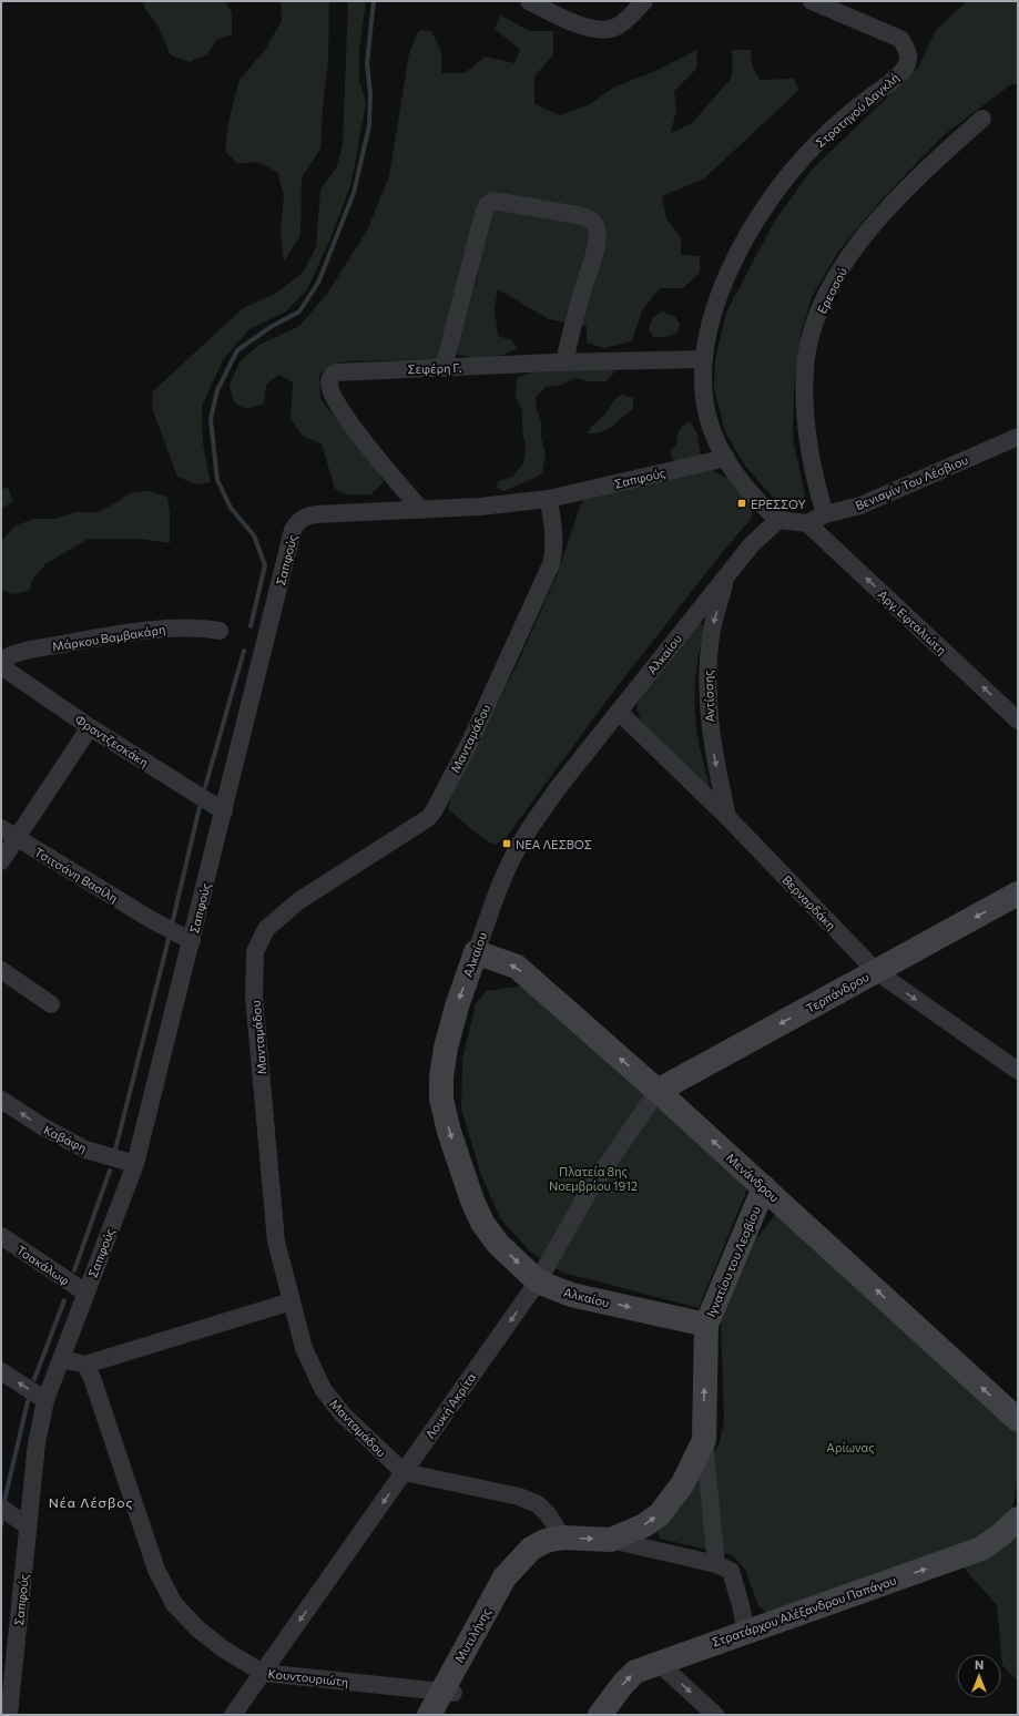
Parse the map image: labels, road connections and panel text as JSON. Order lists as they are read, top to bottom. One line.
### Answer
{"streets":{"street":["Στρατηγού Δαγκλή","Ερεσσού","Σεφέρη Γ.","Σαπφούς","Βενιαμίν Του Λέσβιου","Αργ. Εφταλιώτη","Μάρκου Βαμβακάρη","Αλκαίου","Αντίσσης","Μανταμάδου","Φραντζεσκάκη","Τσιτσάνη Βασίλη","Βερναρδάκη","Τερπάνδρου","Καβάφη","Μενάνδρου","Ιγνατίου του Λεσβίου","Τσακάλωφ","Λουκή Ακρίτα","Στρατάρχου Αλέξανδρου Παπάγου","Μυτιλήνης","Κουντουριώτη"]},"crossings":[["Στρατηγού Δαγκλή","Σεφέρη Γ."],["Στρατηγού Δαγκλή","Σαπφούς"],["Στρατηγού Δαγκλή","Αλκαίου"],["Ερεσσού","Βενιαμίν Του Λέσβιου"],["Σεφέρη Γ.","Σαπφούς"],["Σαπφούς","Μανταμάδου"],["Σαπφούς","Φραντζεσκάκη"],["Σαπφούς","Τσιτσάνη Βασίλη"],["Σαπφούς","Καβάφη"],["Σαπφούς","Τσακάλωφ"],["Βενιαμίν Του Λέσβιου","Αργ. Εφταλιώτη"],["Αλκαίου","Αντίσσης"],["Αλκαίου","Βερναρδάκη"],["Αλκαίου","Μενάνδρου"],["Αλκαίου","Ιγνατίου του Λεσβίου"],["Αλκαίου","Λουκή Ακρίτα"],["Αντίσσης","Βερναρδάκη"],["Μανταμάδου","Λουκή Ακρίτα"],["Βερναρδάκη","Τερπάνδρου"],["Τερπάνδρου","Μενάνδρου"],["Τερπάνδρου","Λουκή Ακρίτα"],["Μενάνδρου","Ιγνατίου του Λεσβίου"],["Μενάνδρου","Λουκή Ακρίτα"],["Ιγνατίου του Λεσβίου","Μυτιλήνης"],["Λουκή Ακρίτα","Κουντουριώτη"],["Μυτιλήνης","Κουντουριώτη"]],"one_way":["Αργ. Εφταλιώτη","Αλκαίου","Αντίσσης","Τερπάνδρου","Καβάφη","Μενάνδρου","Ιγνατίου του Λεσβίου","Λουκή Ακρίτα","Στρατάρχου Αλέξανδρου Παπάγου"],"districts":["Νέα Λέσβος"],"parks":["Πλατεία 8ης Νοεμβρίου 1912","Αρίωνας"],"places":{"transit":["ΕΡΕΣΣΟΥ","ΝΕΑ ΛΕΣΒΟΣ"]},"north":"top"}
